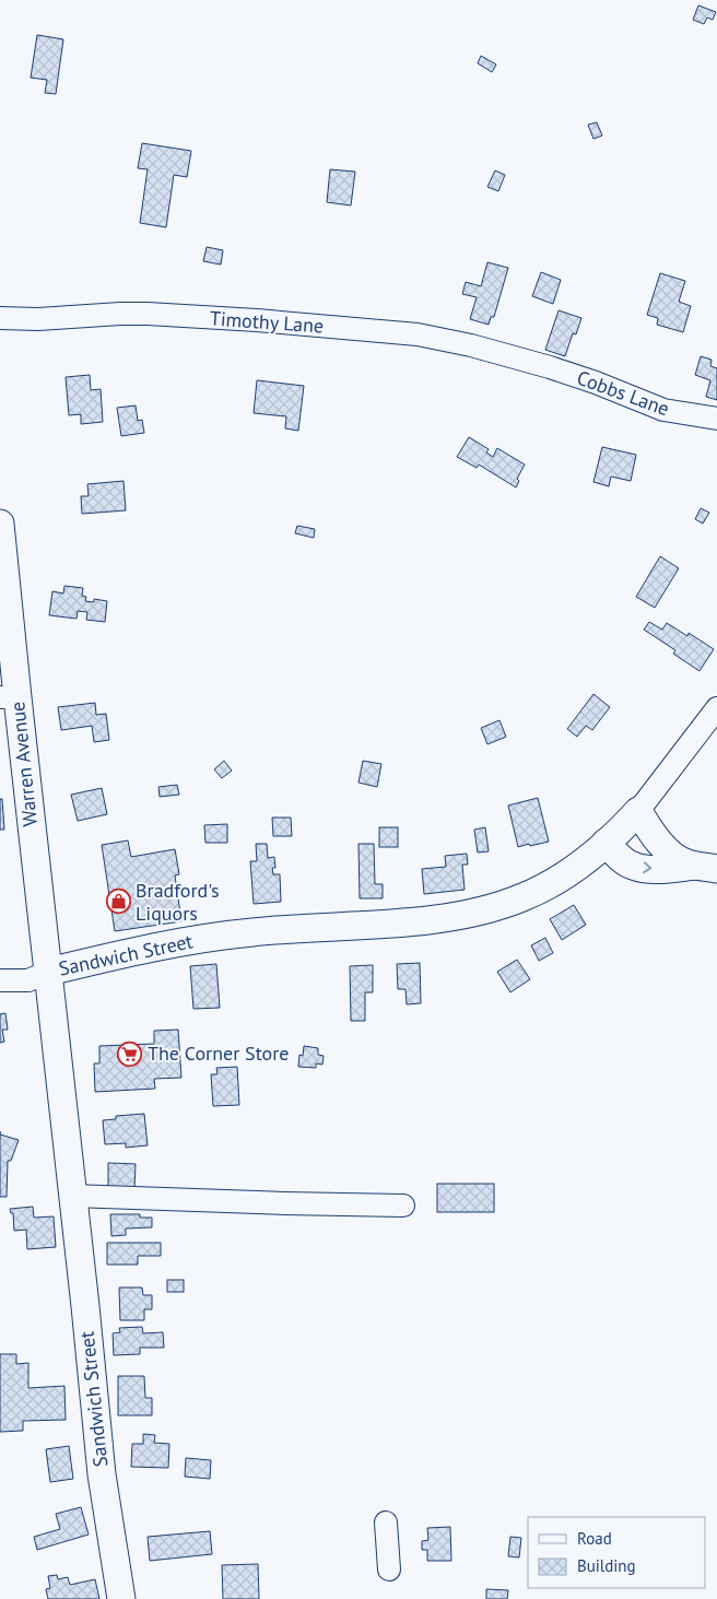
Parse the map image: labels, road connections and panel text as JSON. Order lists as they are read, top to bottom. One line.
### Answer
{"streets":{"main road":["Warren Avenue","Sandwich Street"],"street":["Timothy Lane","Cobbs Lane"]},"crossings":[["Timothy Lane","Cobbs Lane"],["Warren Avenue","Sandwich Street"]],"places":{"shop":["Bradford's Liquors"],"supermarket":["The Corner Store"]},"legend":["Road","Building"]}
